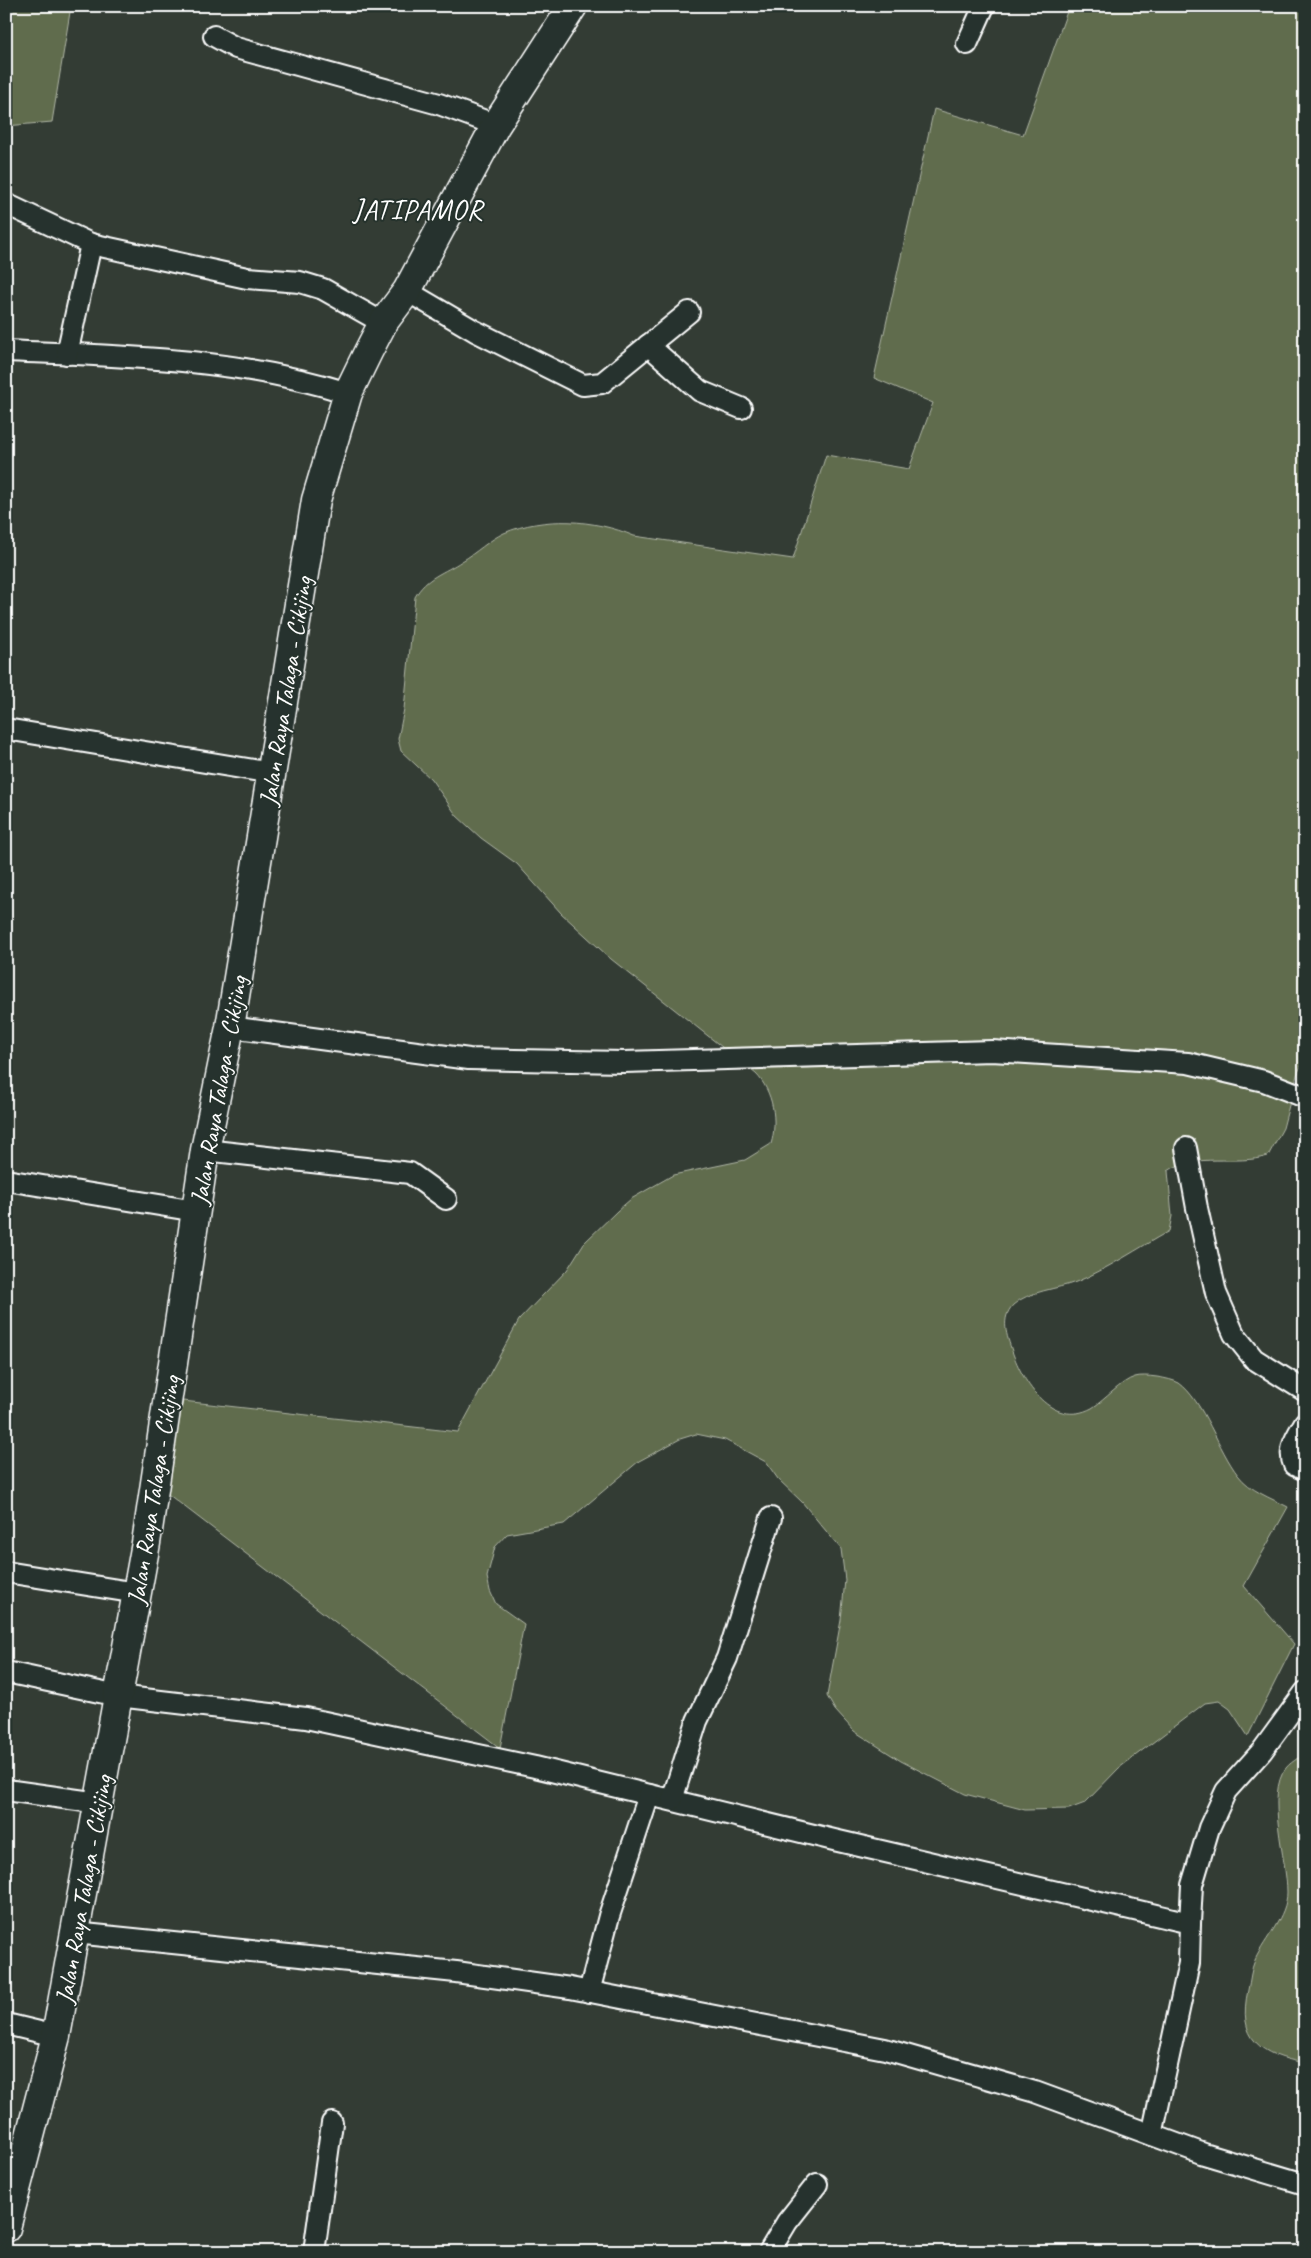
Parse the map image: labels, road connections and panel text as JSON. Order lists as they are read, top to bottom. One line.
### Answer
{"streets":{"main road":["Jalan Raya Talaga - Cikijing"]},"districts":["JATIPAMOR"]}
